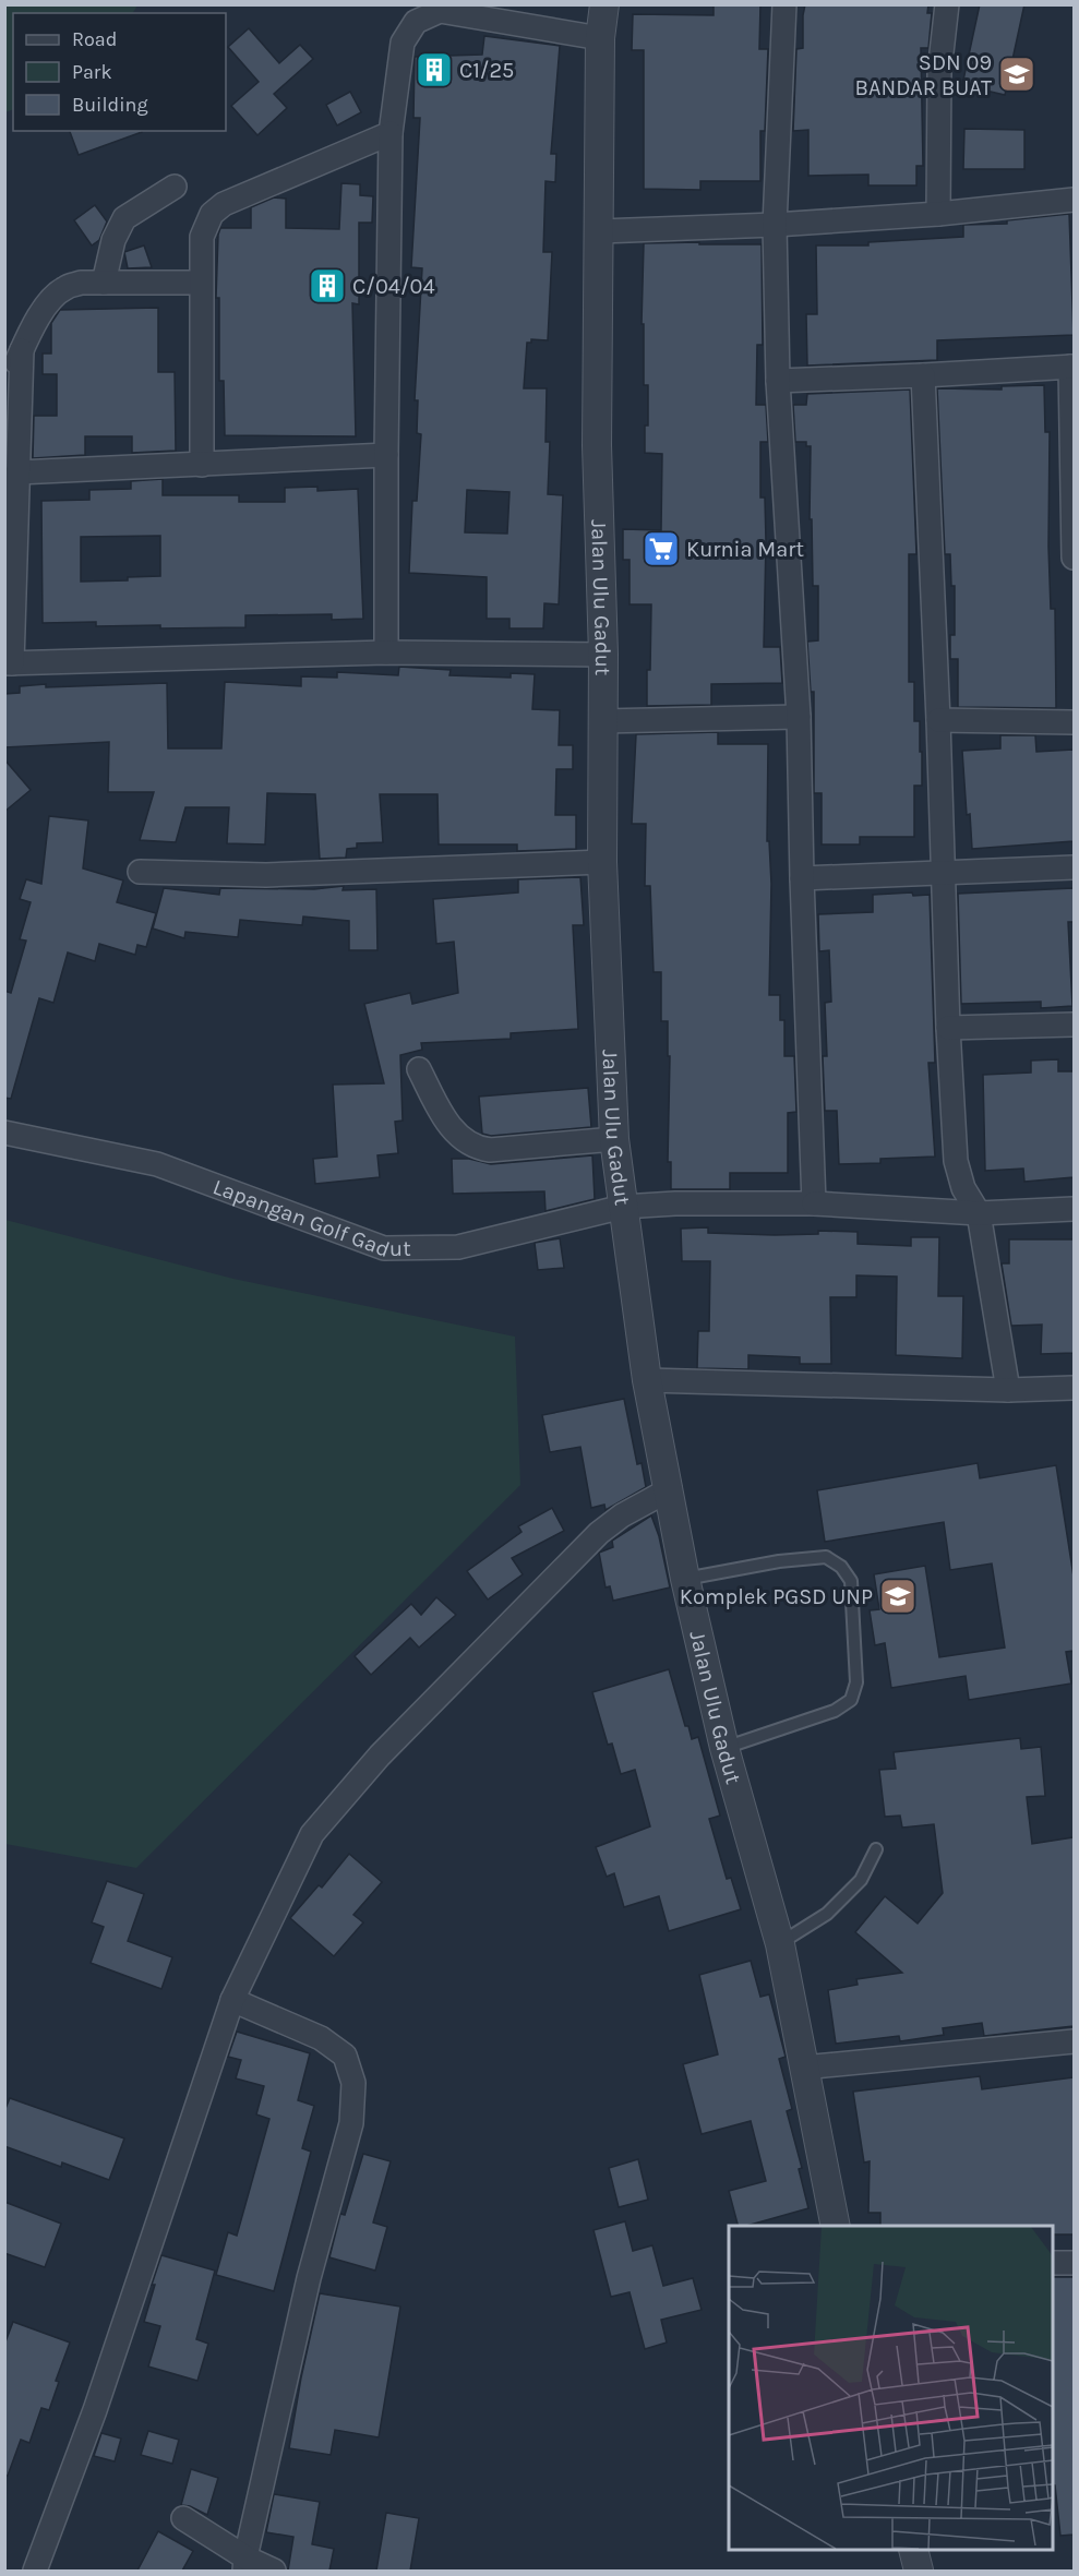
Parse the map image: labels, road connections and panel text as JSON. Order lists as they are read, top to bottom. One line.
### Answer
{"streets":{"street":["Jalan Ulu Gadut","Lapangan Golf Gadut"]},"crossings":[["Jalan Ulu Gadut","Lapangan Golf Gadut"]],"places":{"building":["C1/25","C/04/04"],"school or university":["SDN 09 BANDAR BUAT","Komplek PGSD UNP"],"supermarket":["Kurnia Mart"]},"legend":["Road","Park","Building"]}
